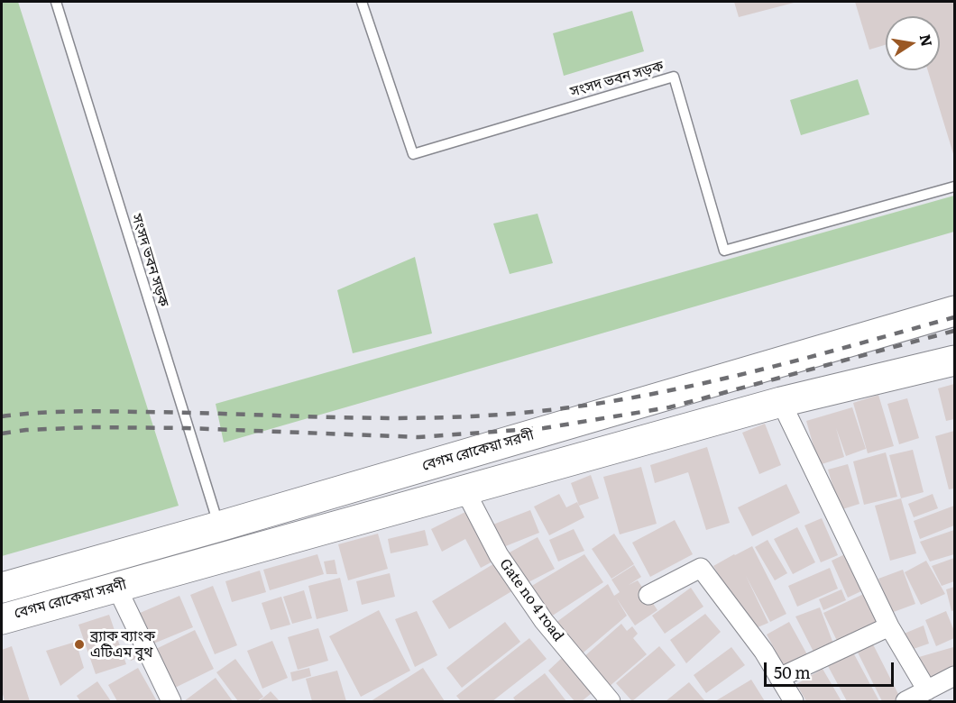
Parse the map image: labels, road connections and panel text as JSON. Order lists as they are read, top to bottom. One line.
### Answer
{"streets":{"main road":["বেগম রোকেয়া সরণী"],"street":["Gate no 4 road"],"lane":["সংসদ ভবন সড়ক"]},"crossings":[["সংসদ ভবন সড়ক","বেগম রোকেয়া সরণী"],["বেগম রোকেয়া সরণী","Gate no 4 road"]],"places":["ব্র্যাক ব্যাংক এটিএম বুথ"],"scale_bar":"50 m","north":"right"}
